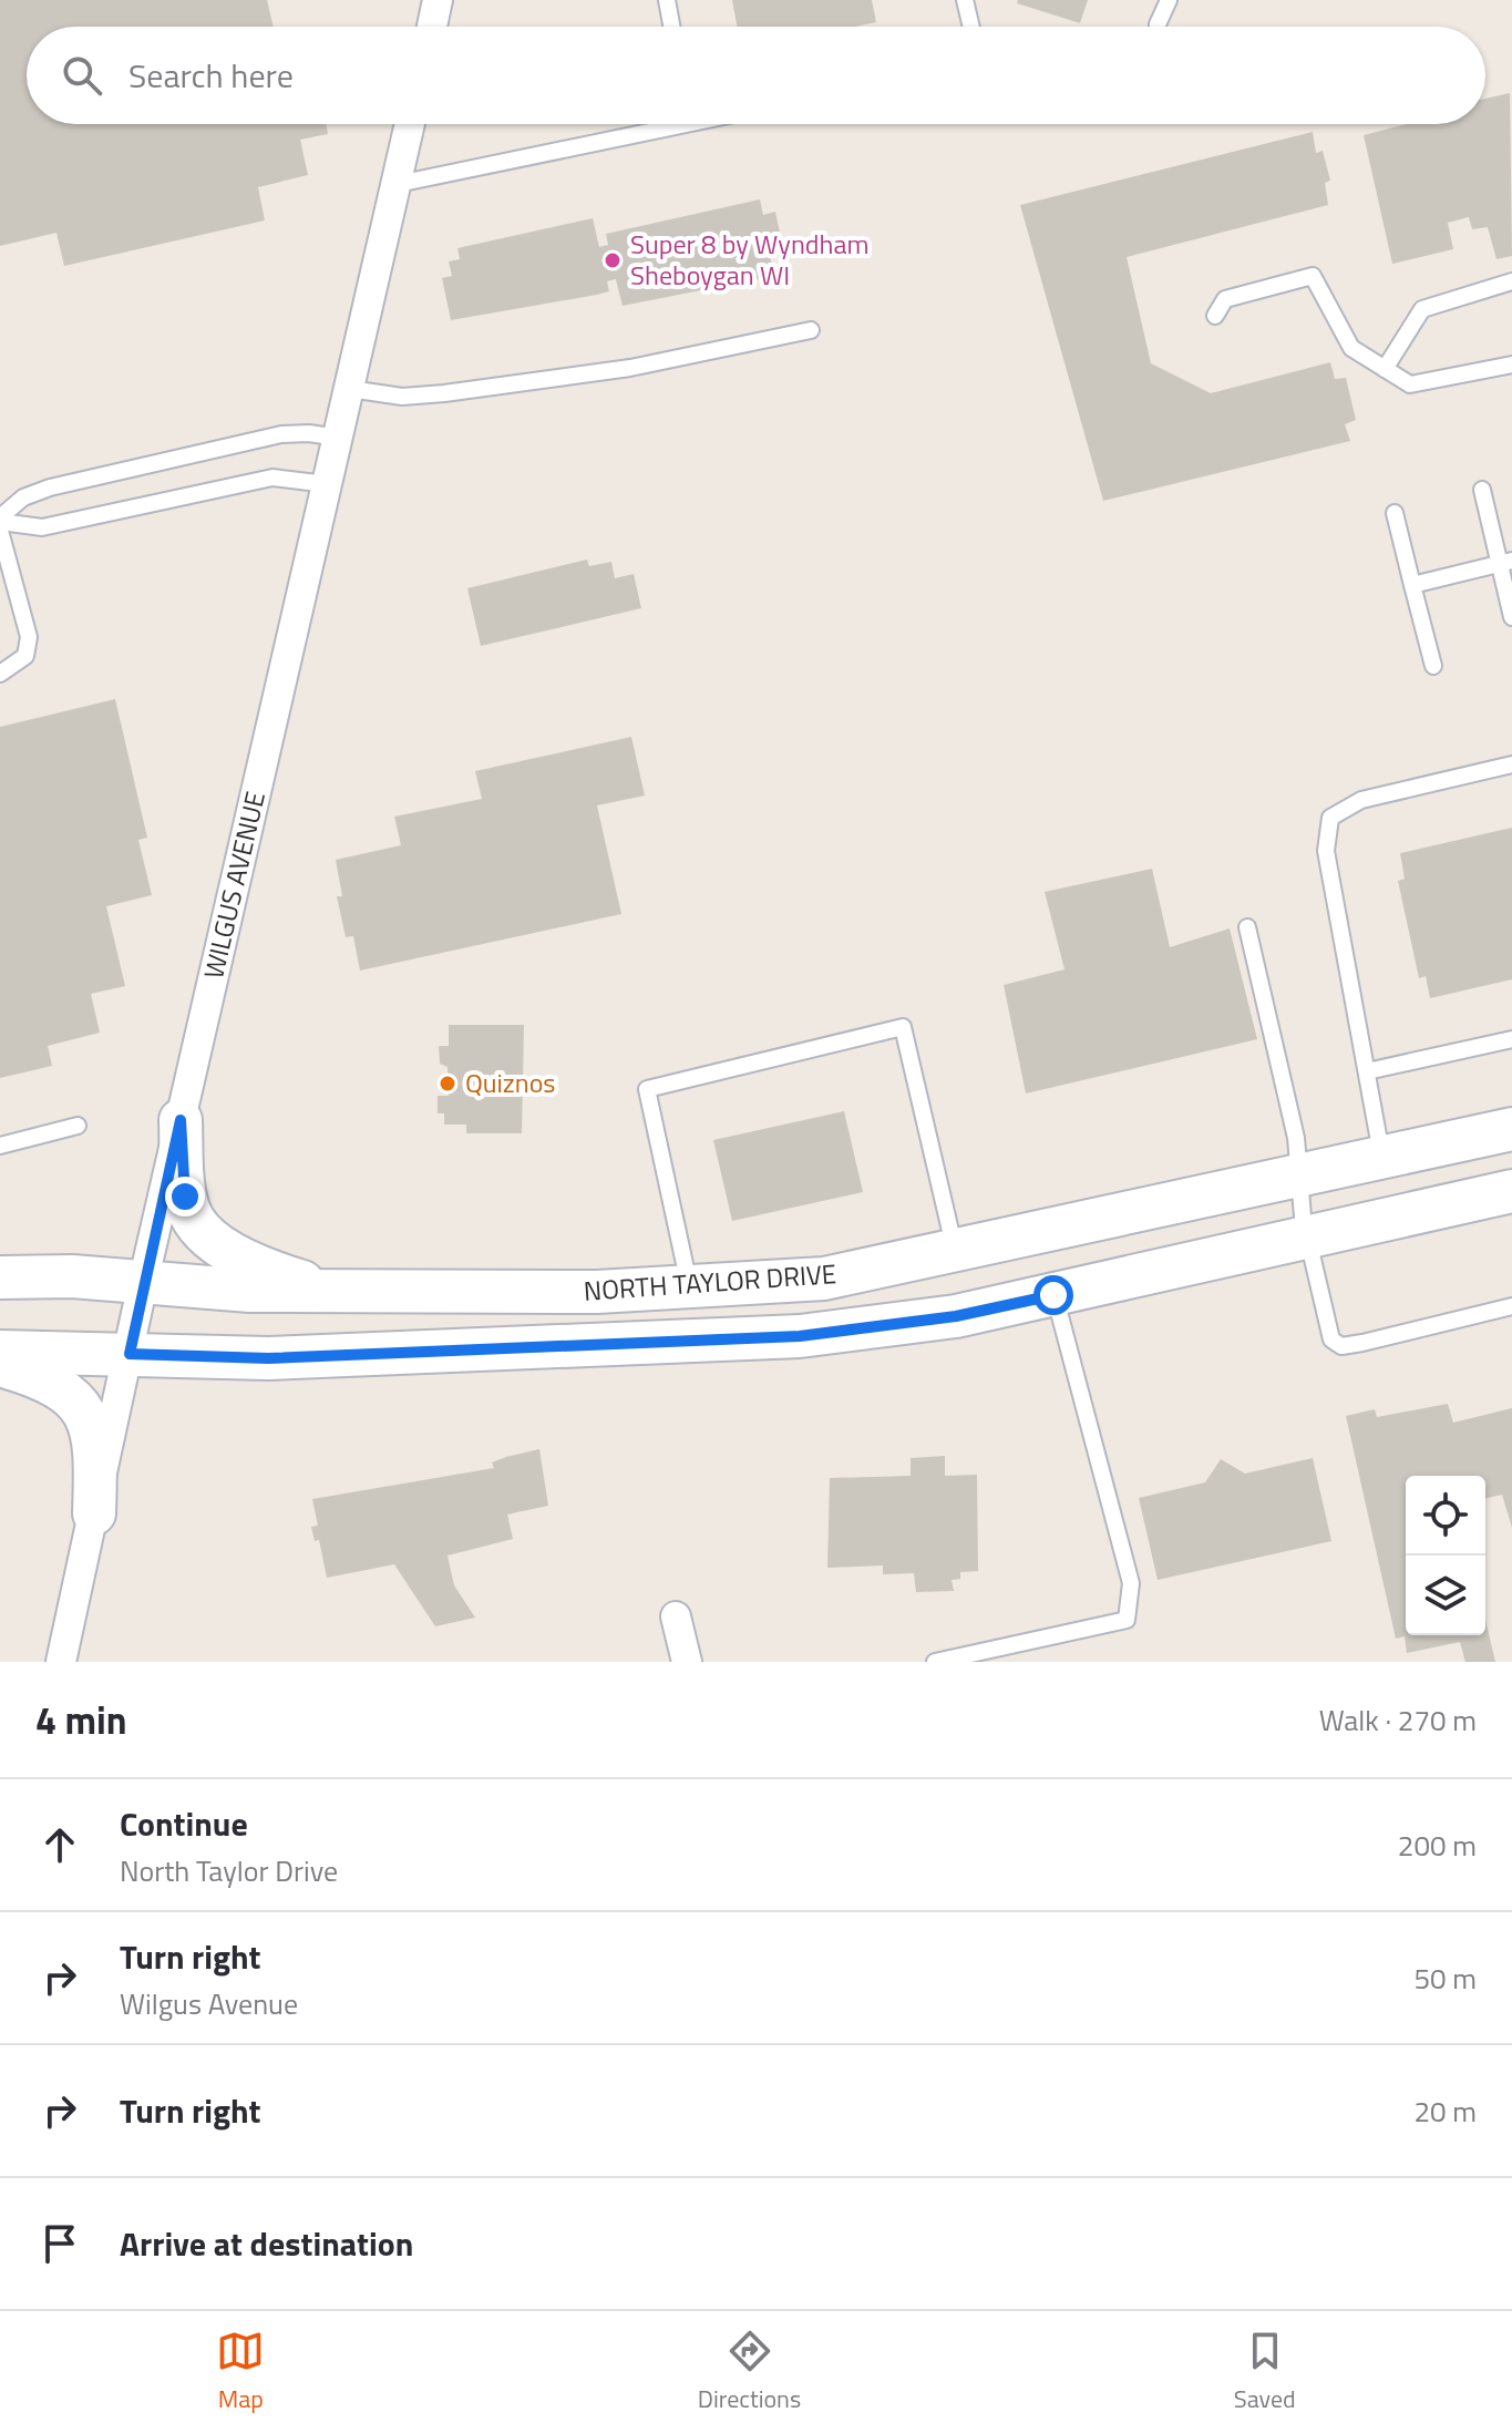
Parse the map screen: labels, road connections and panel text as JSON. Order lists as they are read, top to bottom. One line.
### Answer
{"streets":{"main road":["NORTH TAYLOR DRIVE"],"street":["WILGUS AVENUE"]},"crossings":[["WILGUS AVENUE","NORTH TAYLOR DRIVE"]],"places":["Super 8 by Wyndham Sheboygan WI","Quiznos"],"page":{"search":"Search here","heading":["4 min","Walk · 270 m"],"list":[["Continue","North Taylor Drive","200 m"],["Turn right","Wilgus Avenue","50 m"],["Turn right","20 m"],"Arrive at destination"],"nav":["Map","Directions","Saved"]}}
